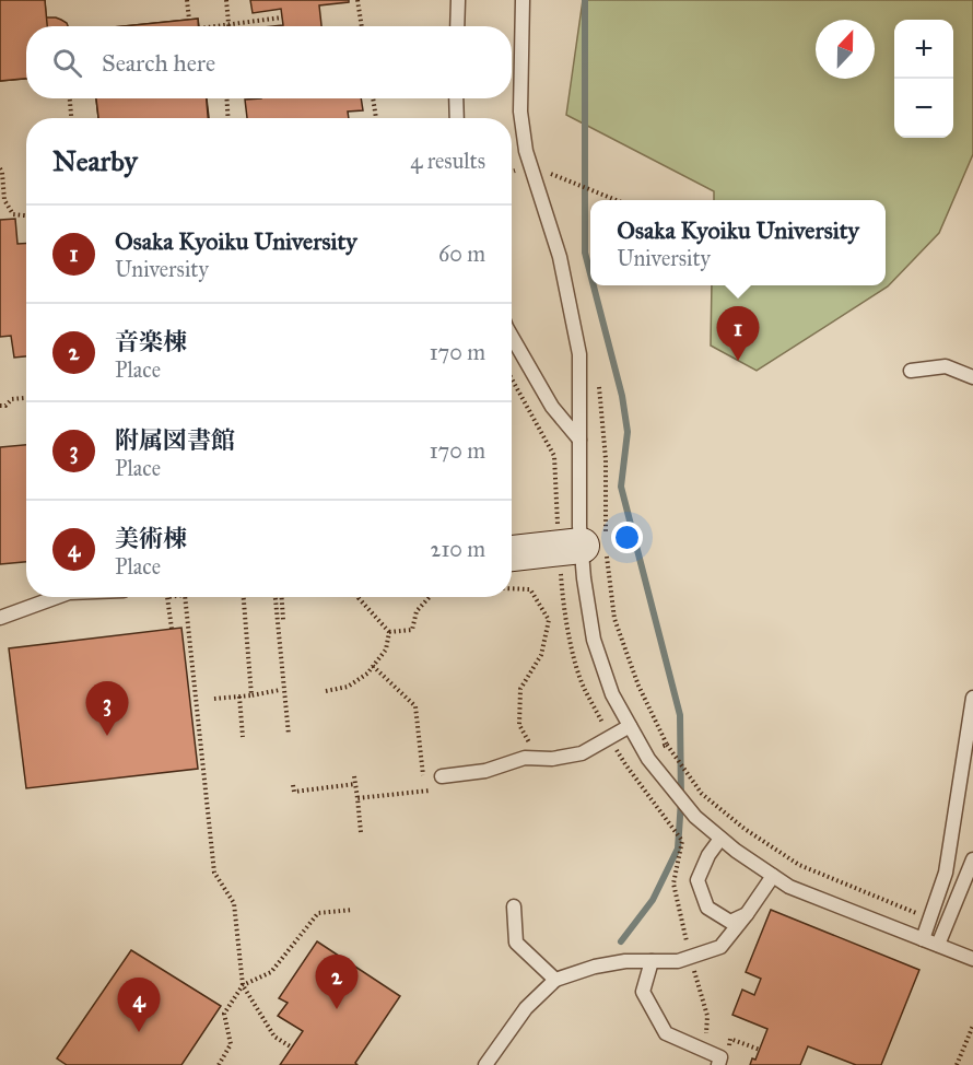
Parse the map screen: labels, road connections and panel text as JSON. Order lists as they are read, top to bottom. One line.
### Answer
{"north":"top","page":{"map_buttons":["+","−"],"search":"Search here","heading":["Nearby","4 results"],"popup":["Osaka Kyoiku University","University"],"list":[{"mark":"1","name":"Osaka Kyoiku University","note":"University","value":"60 m"},{"mark":"2","name":"音楽棟","note":"Place","value":"170 m"},{"mark":"3","name":"附属図書館","note":"Place","value":"170 m"},{"mark":"4","name":"美術棟","note":"Place","value":"210 m"}],"pins":["1","3","2","4"]}}
